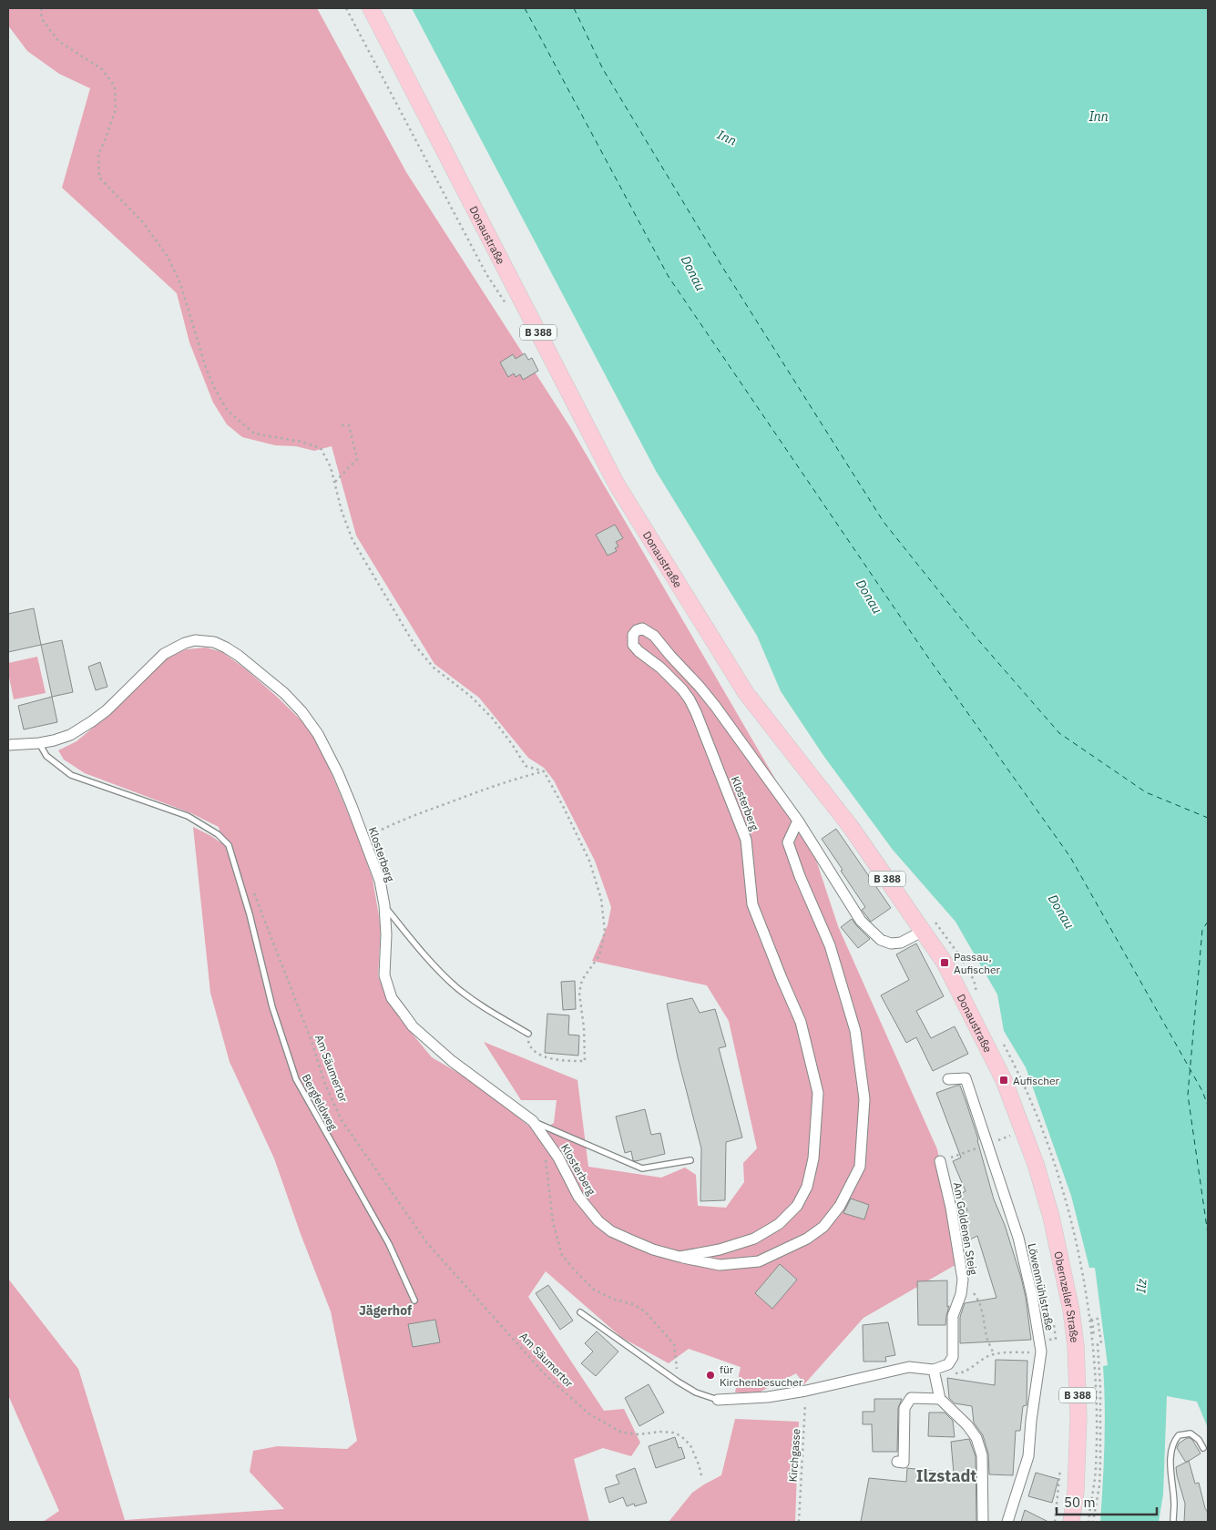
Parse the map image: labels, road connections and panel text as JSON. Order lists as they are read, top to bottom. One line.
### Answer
{"streets":{"main road":["Donaustraße","B 388","Obernzeller Straße"],"street":["Klosterberg","Am Goldenen Steig","Löwenmühlstraße"],"lane":["Bergfeldweg"],"path":["Am Säumertor","Kirchgasse"]},"crossings":[["Donaustraße","Klosterberg"],["Donaustraße","Obernzeller Straße"],["Klosterberg","Bergfeldweg"]],"districts":["Jägerhof","Ilzstadt"],"water":["Inn","Donau","Ilz"],"places":{"transit":["Passau, Aufischer","Aufischer"],"other":["für Kirchenbesucher"]},"scale_bar":"50 m"}
